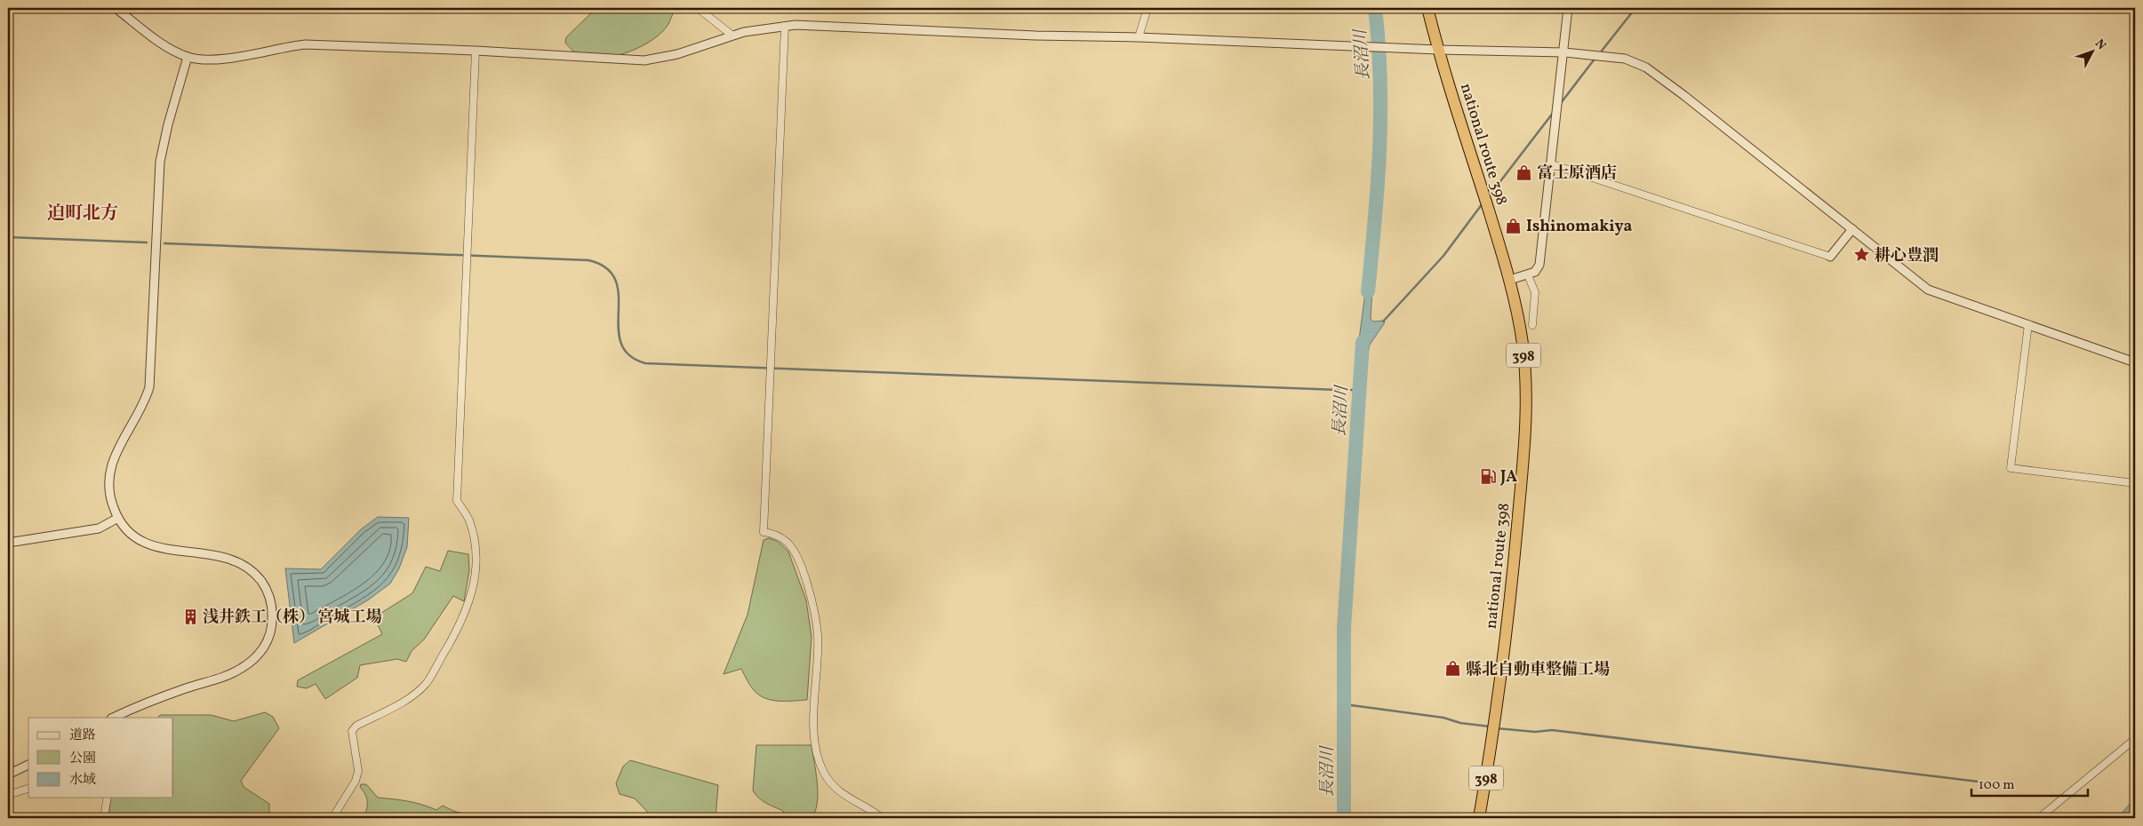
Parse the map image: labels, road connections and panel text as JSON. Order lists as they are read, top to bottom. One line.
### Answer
{"streets":{"highway":["national route 398","398"]},"districts":["迫町北方"],"water":["長沼川"],"places":{"shop":["富士原酒店","Ishinomakiya","縣北自動車整備工場"],"place":["耕心豊潤"],"fuel station":["JA"],"building":["浅井鉄工（株） 宮城工場"]},"legend":["道路","公園","水域"],"scale_bar":"100 m","north":"top right"}
